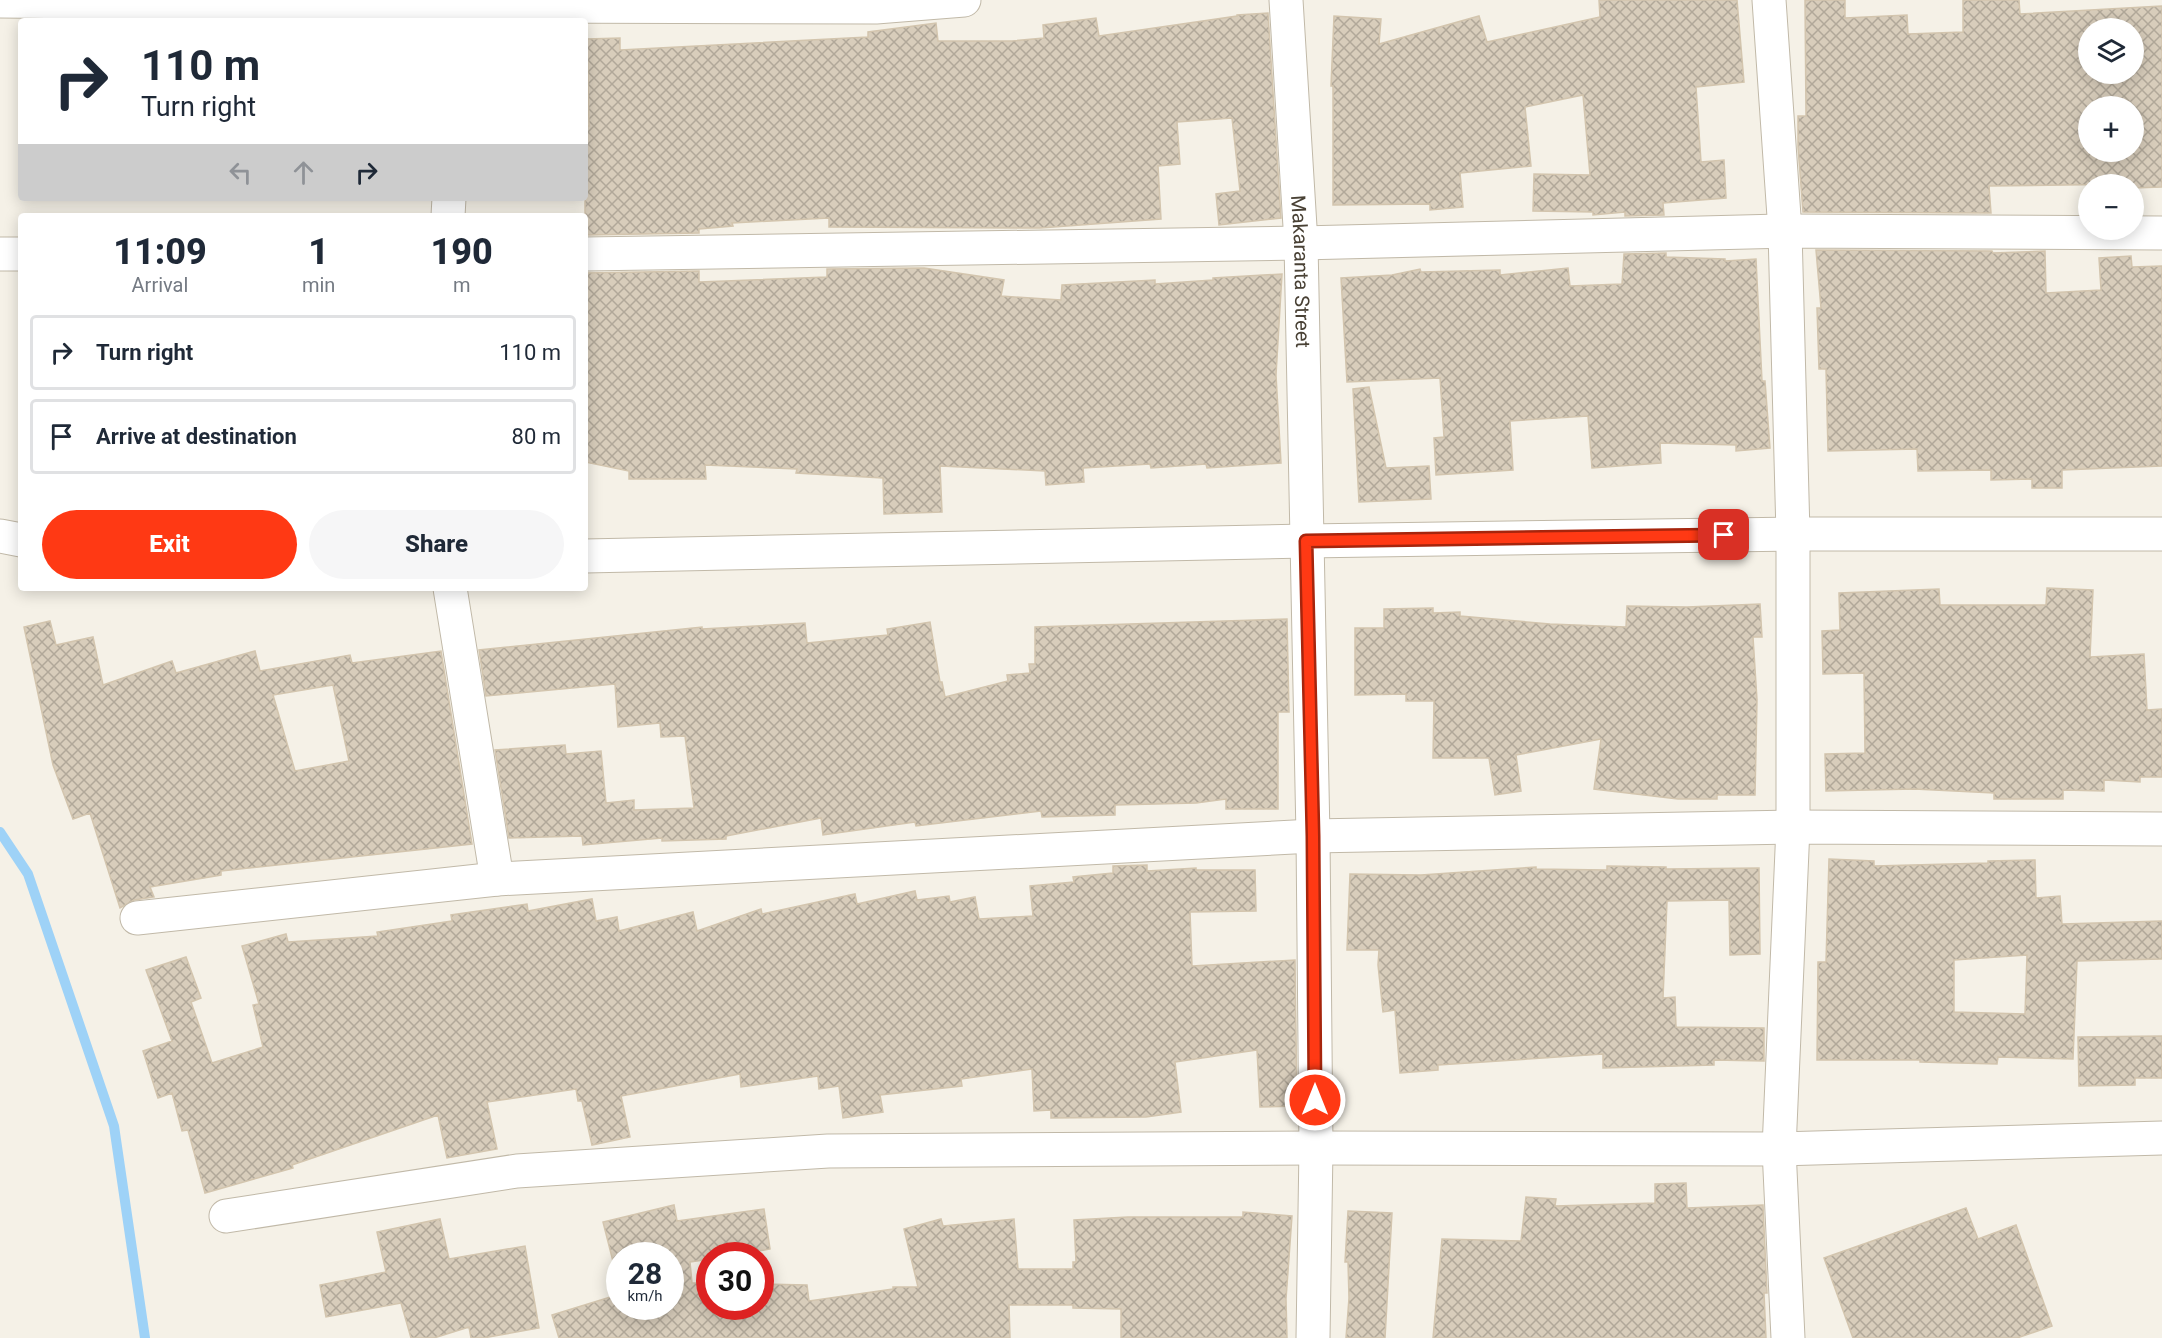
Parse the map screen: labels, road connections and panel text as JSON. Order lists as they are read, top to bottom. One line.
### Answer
{"streets":{"street":["Makaranta Street"]},"page":{"map_buttons":["+","−"],"turn":["110 m","Turn right"],"eta":["11:09","Arrival","1","min","190","m"],"list":[{"name":"Turn right","value":"110 m"},{"name":"Arrive at destination","value":"80 m"}],"buttons":["Exit","Share"],"speed":"28 km/h","limit":"30"}}
